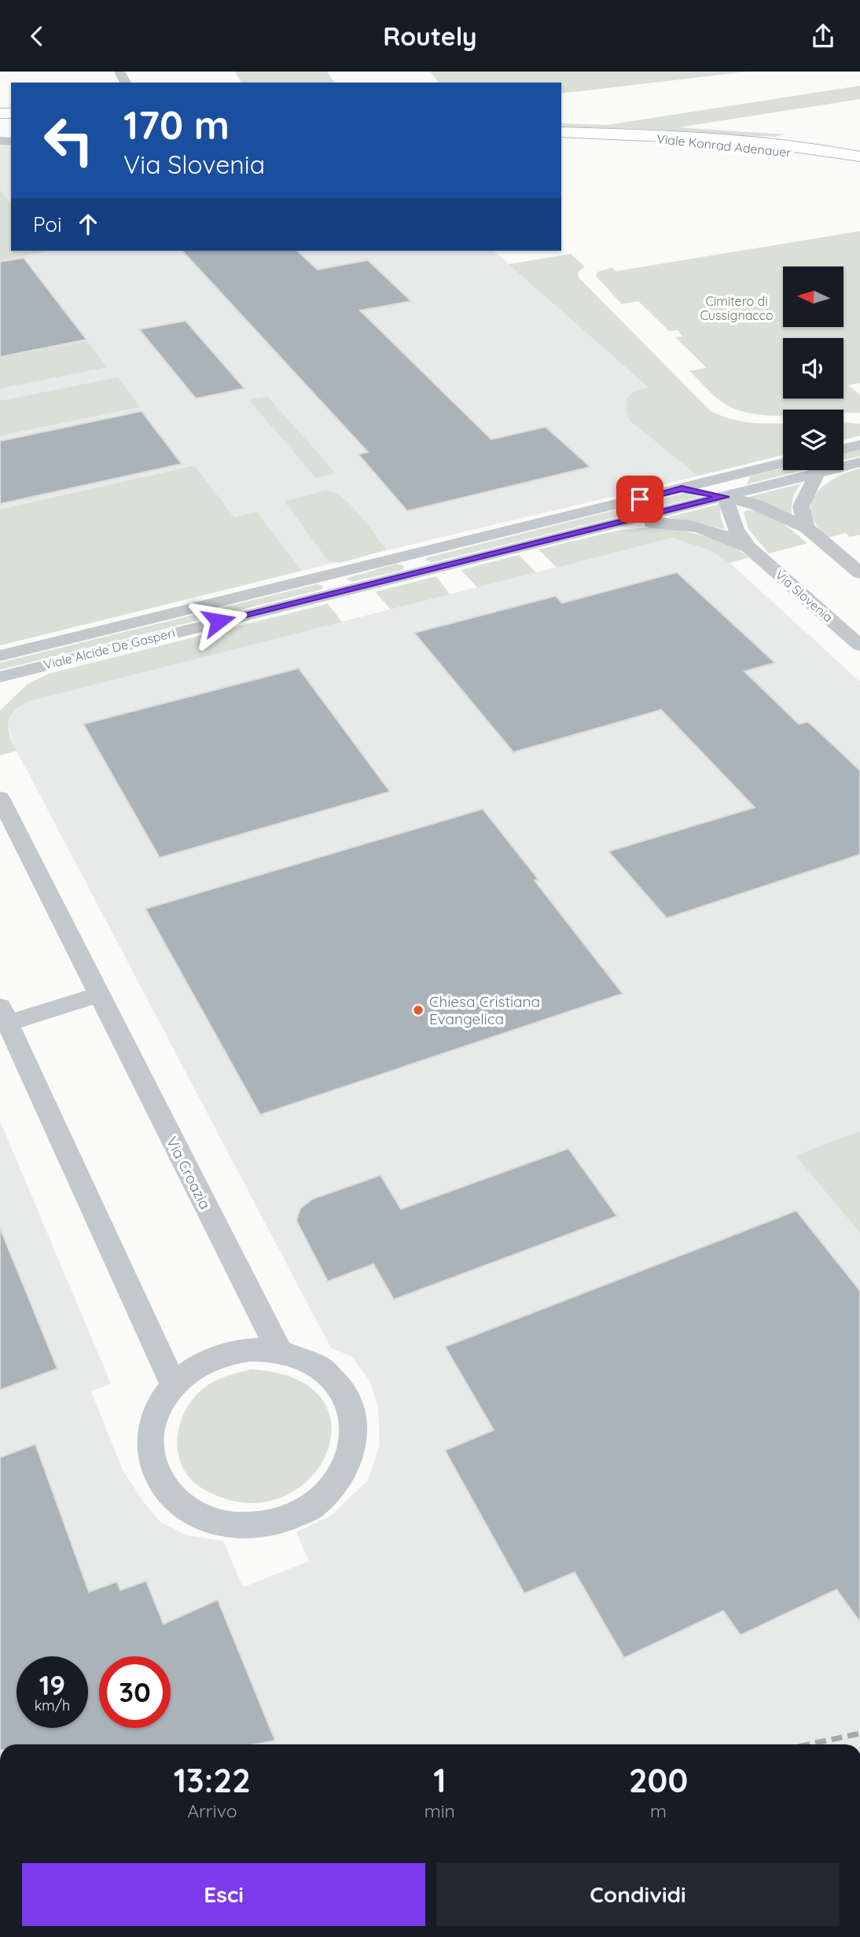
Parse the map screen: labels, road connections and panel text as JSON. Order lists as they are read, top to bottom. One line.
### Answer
{"streets":{"main road":["Viale Konrad Adenauer"],"street":["Via Slovenia","Viale Alcide De Gasperi","Via Croazia"]},"crossings":[["Via Slovenia","Viale Alcide De Gasperi"]],"parks":["Cimitero di Cussignacco"],"places":["Chiesa Cristiana Evangelica"],"north":"left","page":{"header":"Routely","turn":["170 m","Via Slovenia"],"then":"Poi","speed":"19 km/h","limit":"30","eta":["13:22","Arrivo","1","min","200","m"],"buttons":["Esci","Condividi"]}}
